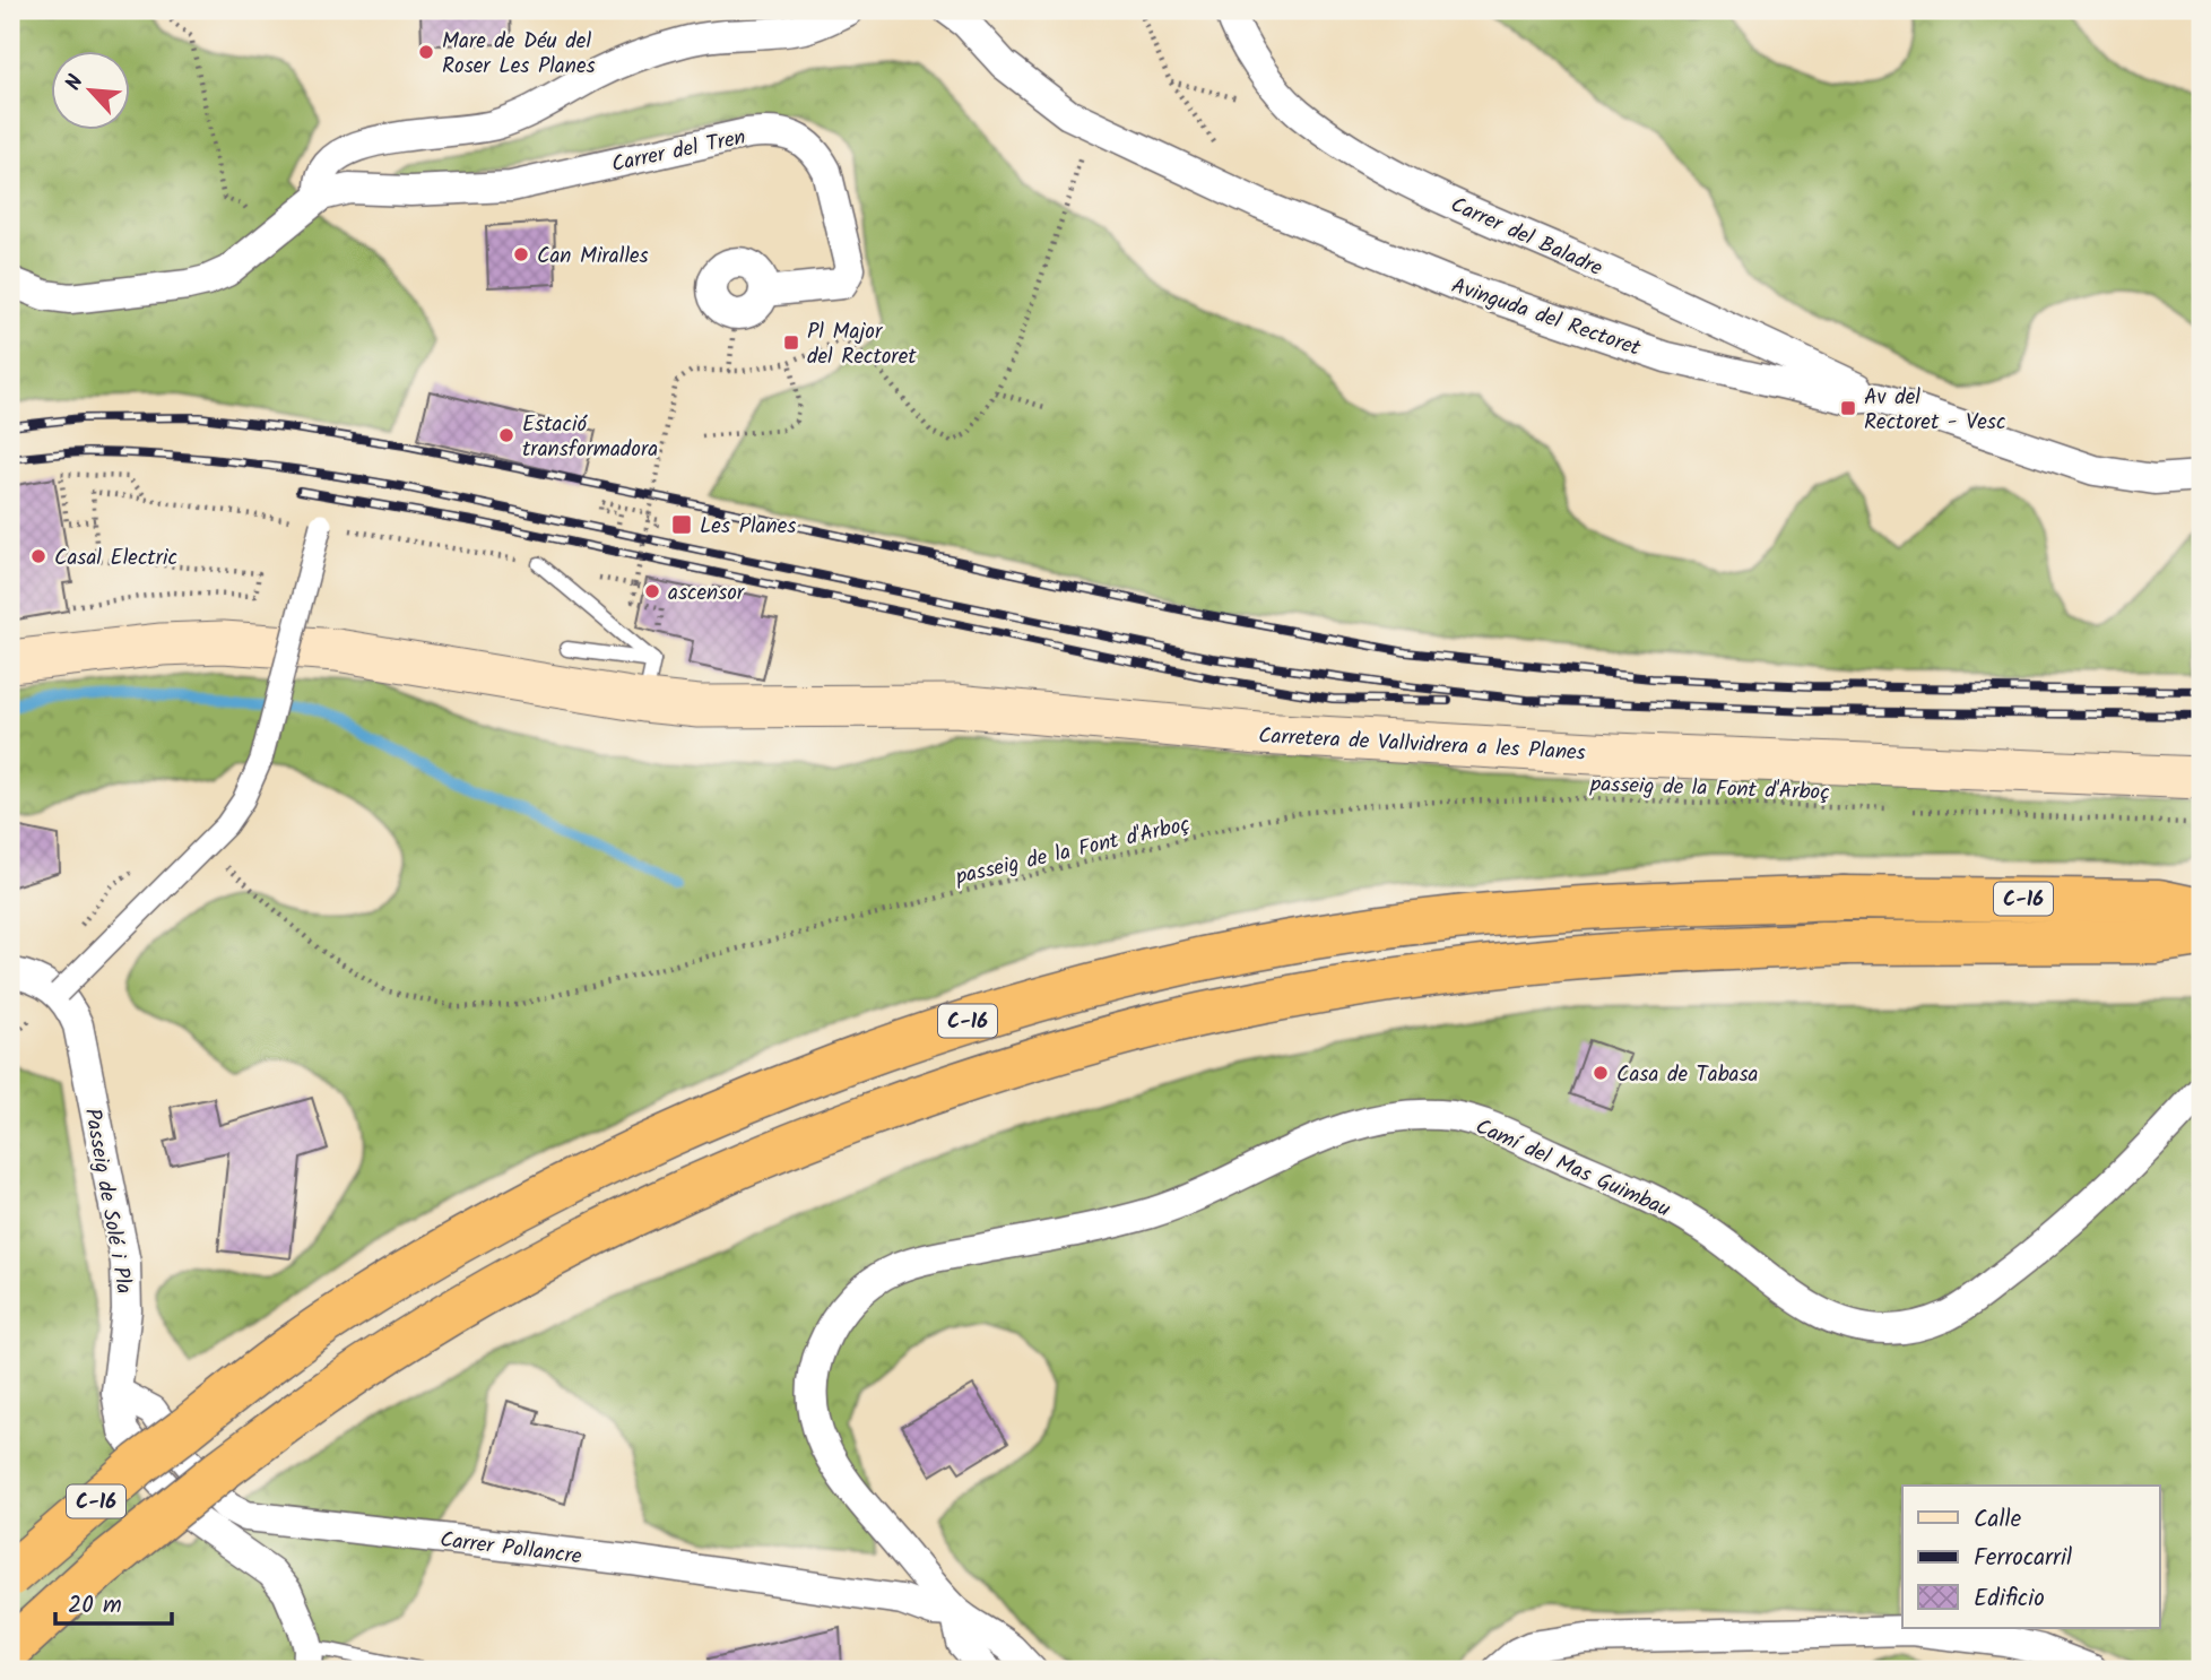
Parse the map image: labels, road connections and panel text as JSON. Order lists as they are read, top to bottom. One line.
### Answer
{"streets":{"highway":["C-16"],"main road":["Carretera de Vallvidrera a les Planes"],"street":["Carrer del Tren","Carrer del Baladre","Avinguda del Rectoret","Camí del Mas Guimbau","Passeig de Solé i Pla","Carrer Pollancre"],"path":["passeig de la Font d'Arboç"]},"crossings":[["Carrer del Baladre","Avinguda del Rectoret"],["Camí del Mas Guimbau","Carrer Pollancre"],["Passeig de Solé i Pla","Carrer Pollancre"]],"places":{"other":["Mare de Déu del Roser Les Planes","Can Miralles","Estació transformadora","Casal Electric","ascensor","Casa de Tabasa"],"transit":["Pl Major del Rectoret","Av del Rectoret - Vesc","Les Planes"]},"legend":["Calle","Ferrocarril","Edificio"],"scale_bar":"20 m","north":"top left"}
